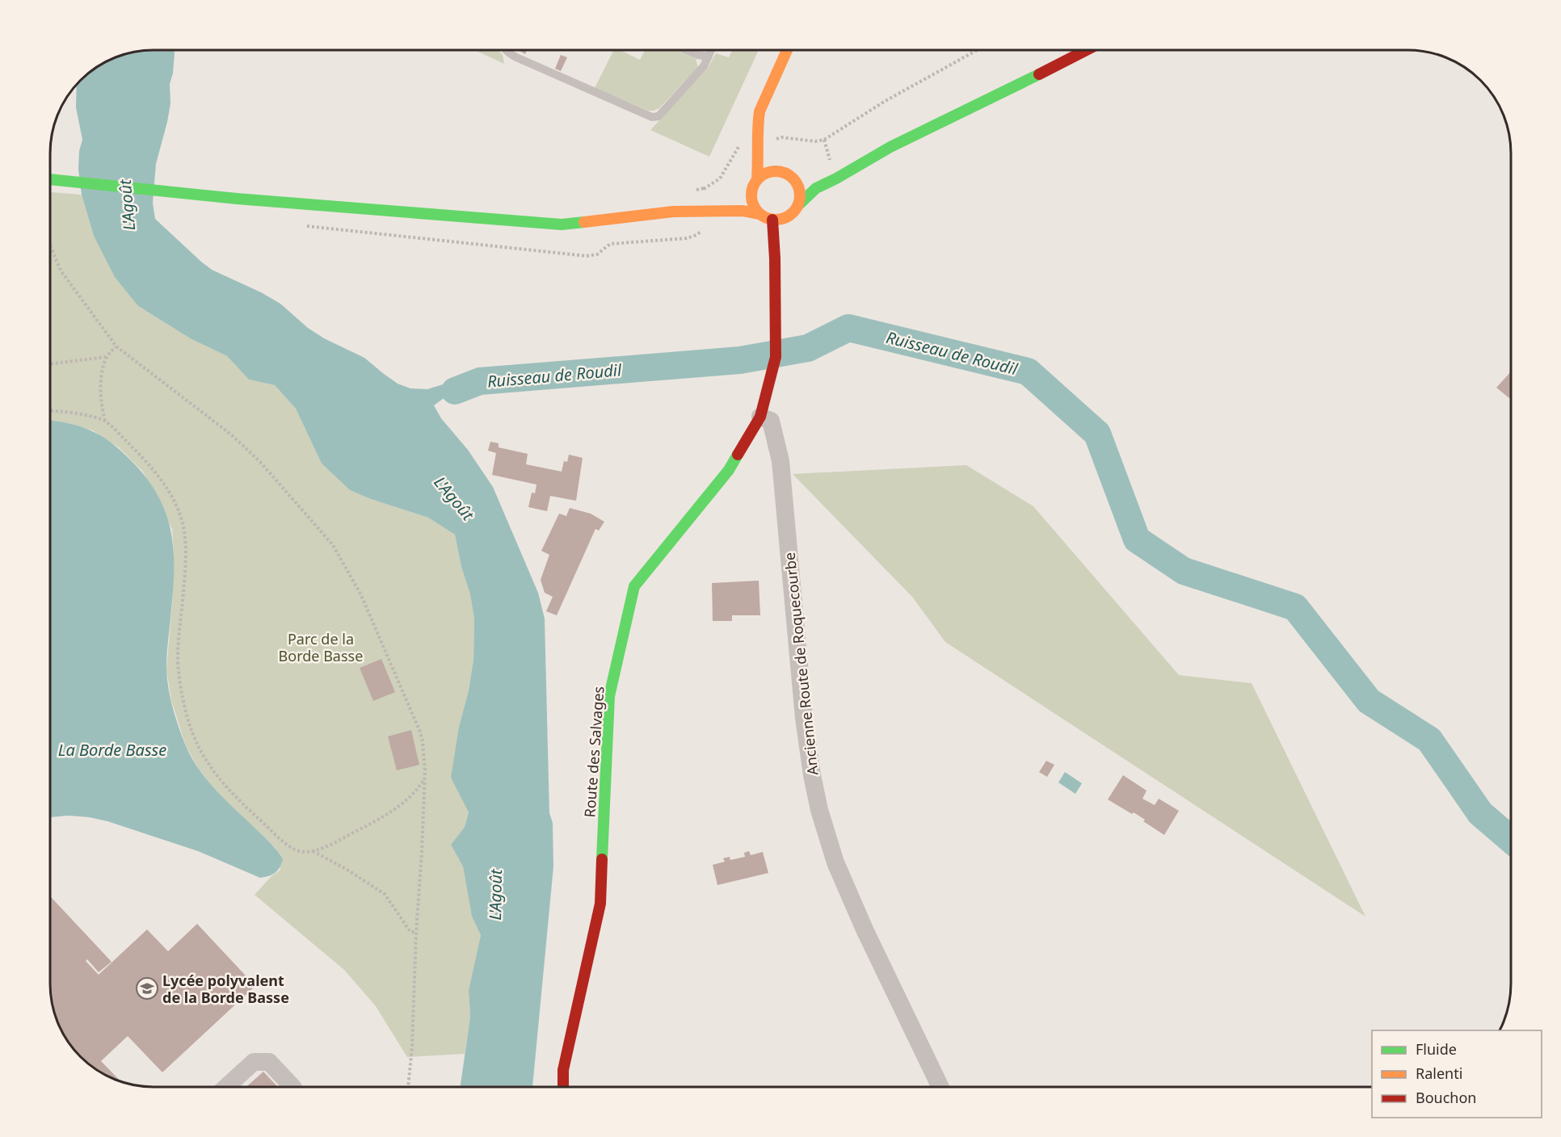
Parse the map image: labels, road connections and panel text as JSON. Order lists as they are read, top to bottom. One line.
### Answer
{"streets":{"main road":["Route des Salvages"],"street":["Ancienne Route de Roquecourbe"]},"crossings":[["Ancienne Route de Roquecourbe","Route des Salvages"]],"water":["L'Agoût","Ruisseau de Roudil","La Borde Basse"],"parks":["Parc de la Borde Basse"],"places":{"school or university":["Lycée polyvalent de la Borde Basse"]},"legend":["Fluide","Ralenti","Bouchon"]}
